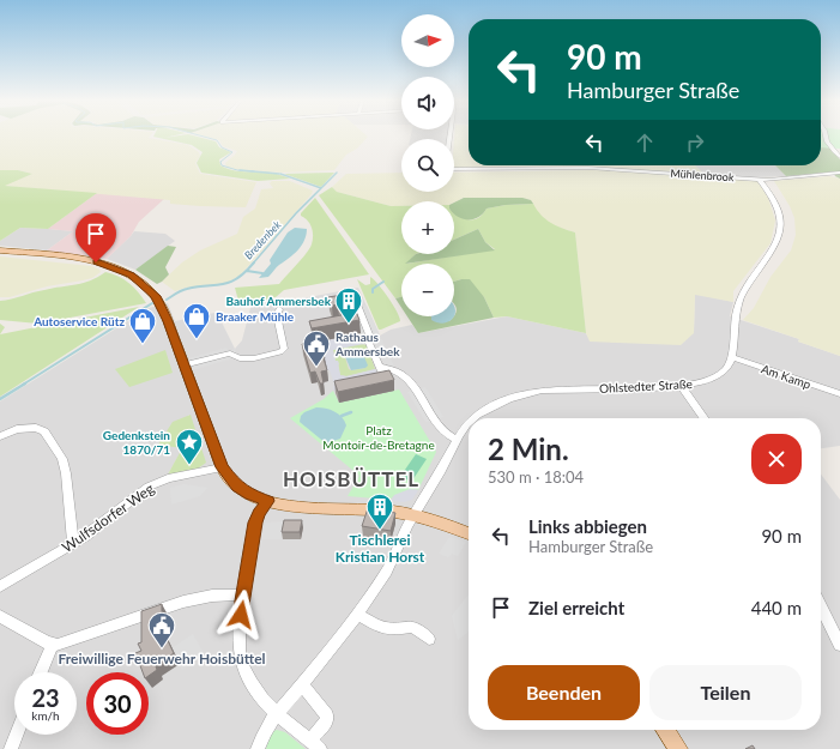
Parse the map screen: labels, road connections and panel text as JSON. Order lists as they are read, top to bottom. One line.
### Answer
{"streets":{"street":["Mühlenbrook","Am Kamp","Ohlstedter Straße","Wulfsdorfer Weg"]},"crossings":[["Mühlenbrook","Ohlstedter Straße"],["Am Kamp","Ohlstedter Straße"]],"districts":["HOISBÜTTEL"],"water":["Bredenbek"],"parks":["Platz Montoir-de-Bretagne"],"places":{"building":["Bauhof Ammersbek","Tischlerei Kristian Horst"],"shop":["Braaker Mühle","Autoservice Rütz"],"public building":["Rathaus Ammersbek","Freiwillige Feuerwehr Hoisbüttel"],"place":["Gedenkstein 1870/71"]},"north":"right","page":{"map_buttons":["+","−"],"turn":["90 m","Hamburger Straße"],"heading":["2 Min.","530 m · 18:04"],"list":[{"name":"Links abbiegen","note":"Hamburger Straße","value":"90 m"},{"name":"Ziel erreicht","value":"440 m"}],"buttons":["Beenden","Teilen"],"speed":"23 km/h","limit":"30"}}
